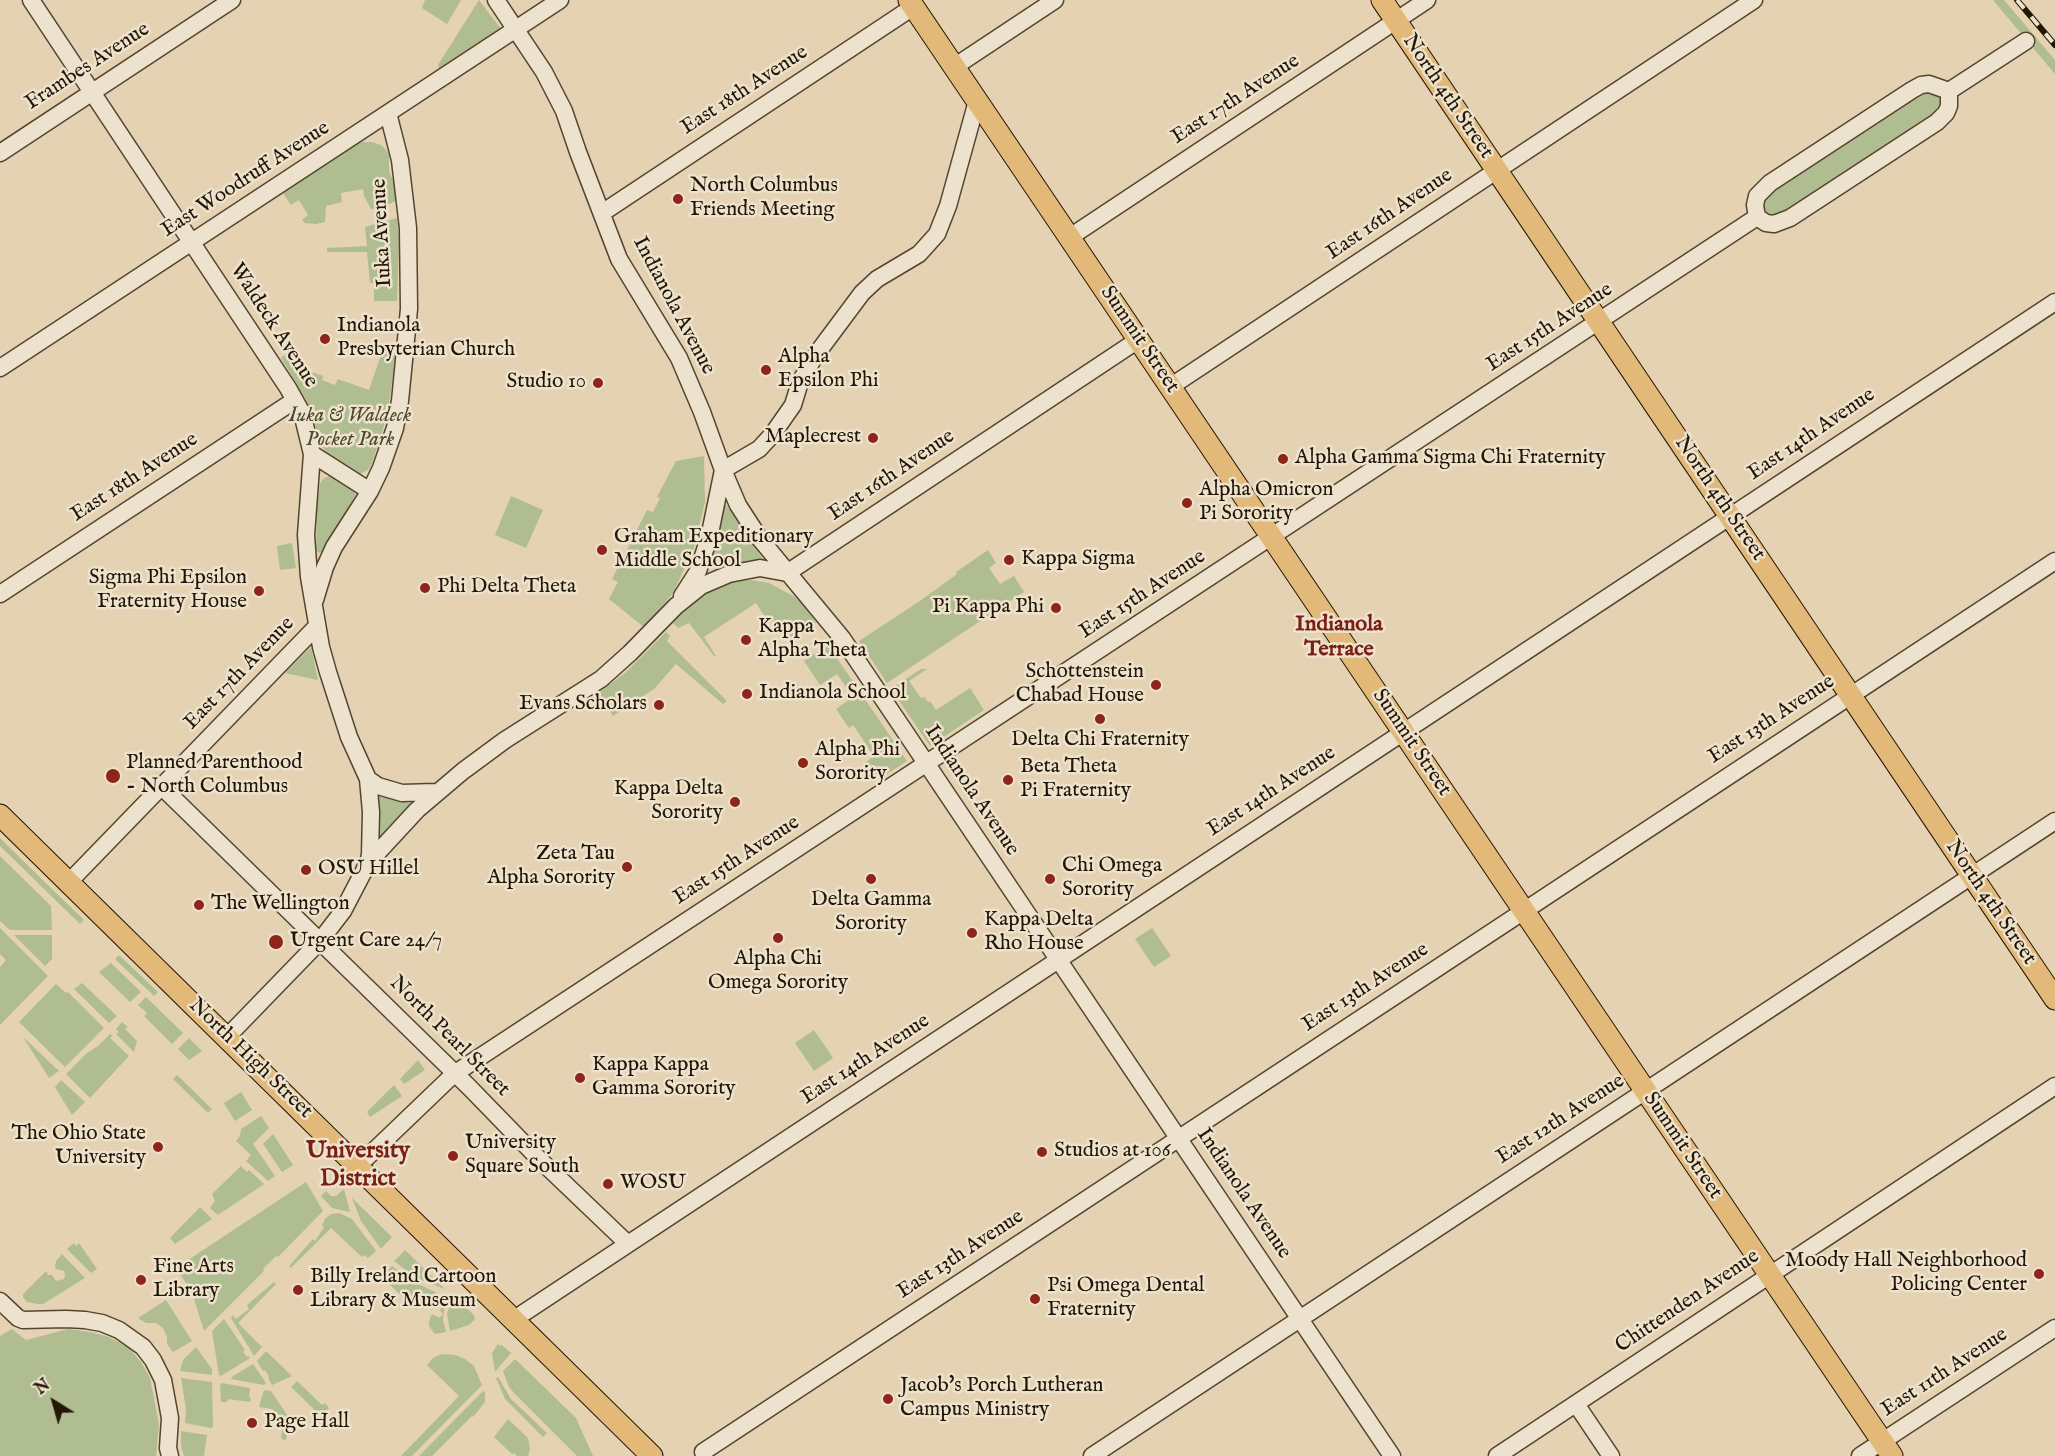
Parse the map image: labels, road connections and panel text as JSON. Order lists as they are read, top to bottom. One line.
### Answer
{"streets":{"main road":["North 4th Street","Summit Street","North High Street"],"street":["Frambes Avenue","East 18th Avenue","East 17th Avenue","East Woodruff Avenue","East 16th Avenue","Iuka Avenue","Indianola Avenue","Waldeck Avenue","East 15th Avenue","East 14th Avenue","East 13th Avenue","North Pearl Street","East 12th Avenue","Chittenden Avenue","East 11th Avenue"]},"crossings":[["Frambes Avenue","Waldeck Avenue"],["East 18th Avenue","Indianola Avenue"],["East 18th Avenue","Waldeck Avenue"],["East 18th Avenue","Summit Street"],["North 4th Street","East 17th Avenue"],["North 4th Street","East 16th Avenue"],["North 4th Street","East 15th Avenue"],["North 4th Street","East 14th Avenue"],["North 4th Street","East 13th Avenue"],["North 4th Street","East 12th Avenue"],["East 17th Avenue","Waldeck Avenue"],["East 17th Avenue","Summit Street"],["East 17th Avenue","North Pearl Street"],["East 17th Avenue","North High Street"],["East Woodruff Avenue","Iuka Avenue"],["East Woodruff Avenue","Indianola Avenue"],["East Woodruff Avenue","Waldeck Avenue"],["East 16th Avenue","Indianola Avenue"],["East 16th Avenue","Summit Street"],["Iuka Avenue","Waldeck Avenue"],["Indianola Avenue","East 15th Avenue"],["Indianola Avenue","East 14th Avenue"],["Indianola Avenue","East 13th Avenue"],["Indianola Avenue","East 12th Avenue"],["East 15th Avenue","Summit Street"],["East 15th Avenue","North Pearl Street"],["East 15th Avenue","North High Street"],["Summit Street","East 14th Avenue"],["Summit Street","East 13th Avenue"],["Summit Street","East 12th Avenue"],["Summit Street","Chittenden Avenue"],["Summit Street","East 11th Avenue"],["East 14th Avenue","North Pearl Street"],["East 14th Avenue","North High Street"]],"districts":["Indianola Terrace","University District"],"parks":["Iuka & Waldeck Pocket Park"],"places":["North Columbus Friends Meeting","Indianola Presbyterian Church","Alpha Epsilon Phi","Studio 10","Maplecrest","Alpha Gamma Sigma Chi Fraternity","Alpha Omicron Pi Sorority","Graham Expeditionary Middle School","Kappa Sigma","Phi Delta Theta","Sigma Phi Epsilon Fraternity House","Pi Kappa Phi","Kappa Alpha Theta","Schottenstein Chabad House","Indianola School","Evans Scholars","Delta Chi Fraternity","Alpha Phi Sorority","Planned Parenthood - North Columbus","Beta Theta Pi Fraternity","Kappa Delta Sorority","Zeta Tau Alpha Sorority","OSU Hillel","Delta Gamma Sorority","Chi Omega Sorority","The Wellington","Kappa Delta Rho House","Alpha Chi Omega Sorority","Urgent Care 24/7","Kappa Kappa Gamma Sorority","The Ohio State University","Studios at 106","University Square South","WOSU","Moody Hall Neighborhood Policing Center","Fine Arts Library","Billy Ireland Cartoon Library & Museum","Psi Omega Dental Fraternity","Jacob's Porch Lutheran Campus Ministry","Page Hall"],"north":"top left"}
